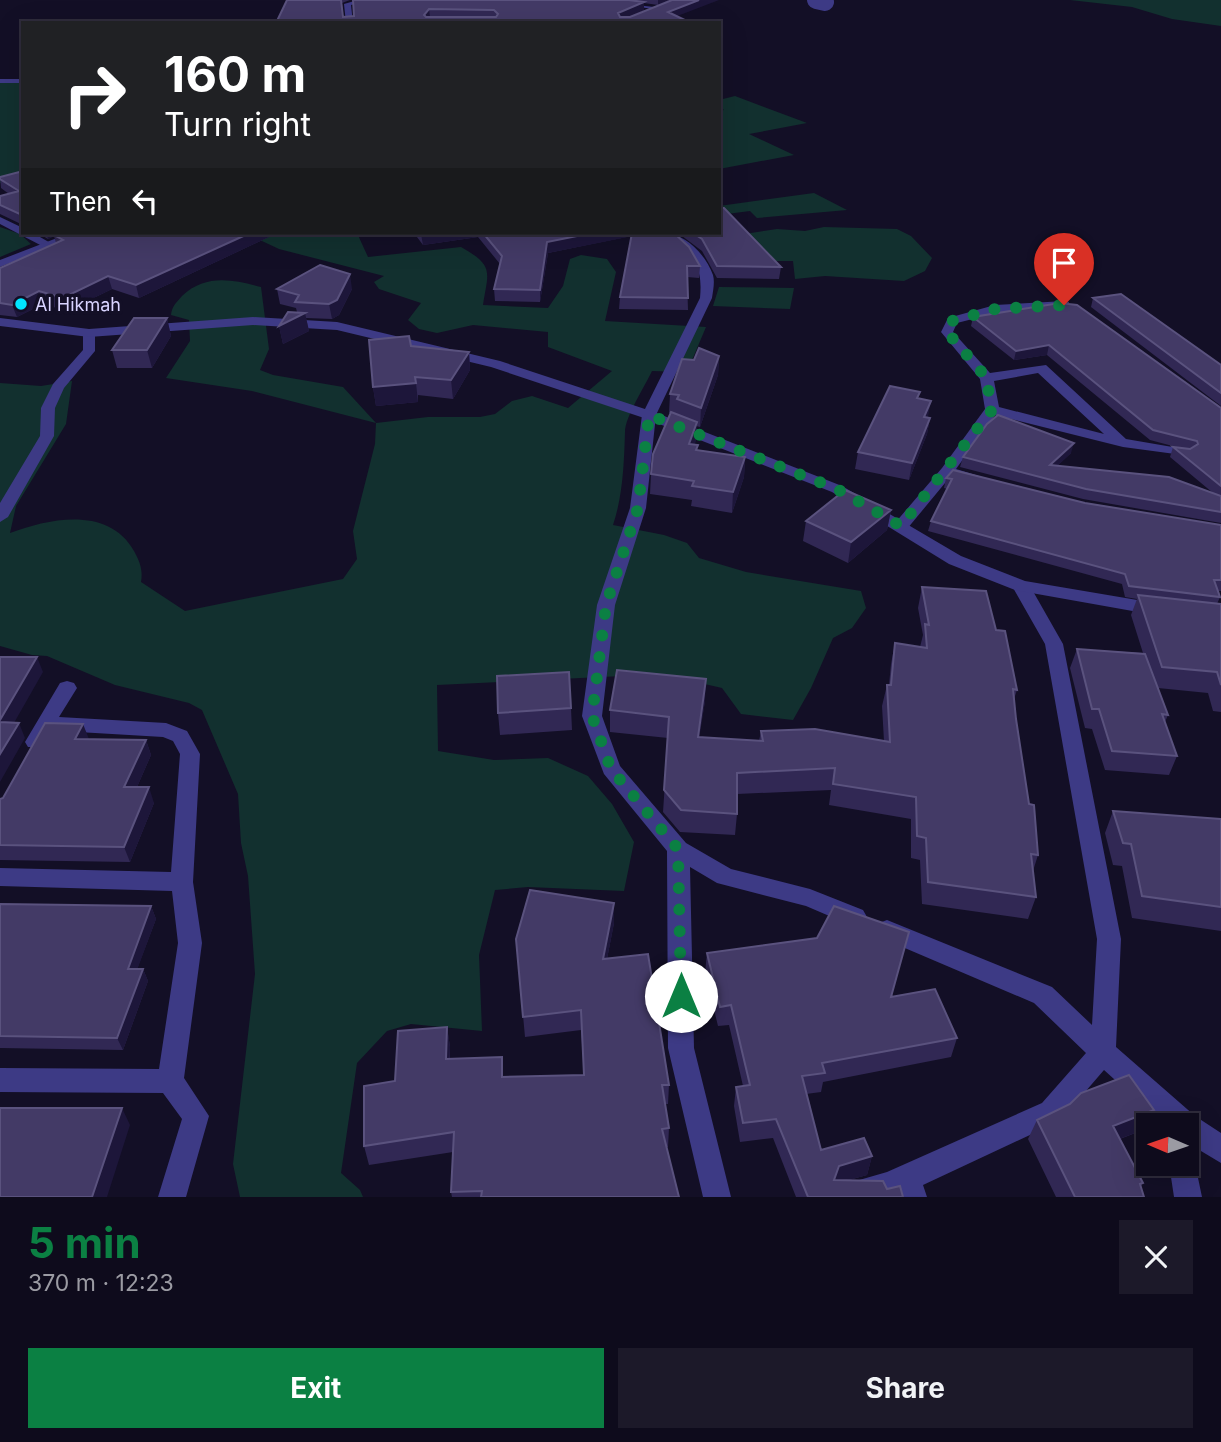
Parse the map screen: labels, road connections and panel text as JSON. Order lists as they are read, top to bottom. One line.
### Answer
{"places":["Al Hikmah"],"north":"left","page":{"turn":["160 m","Turn right"],"then":"Then","heading":["5 min","370 m · 12:23"],"buttons":["Exit","Share"]}}
